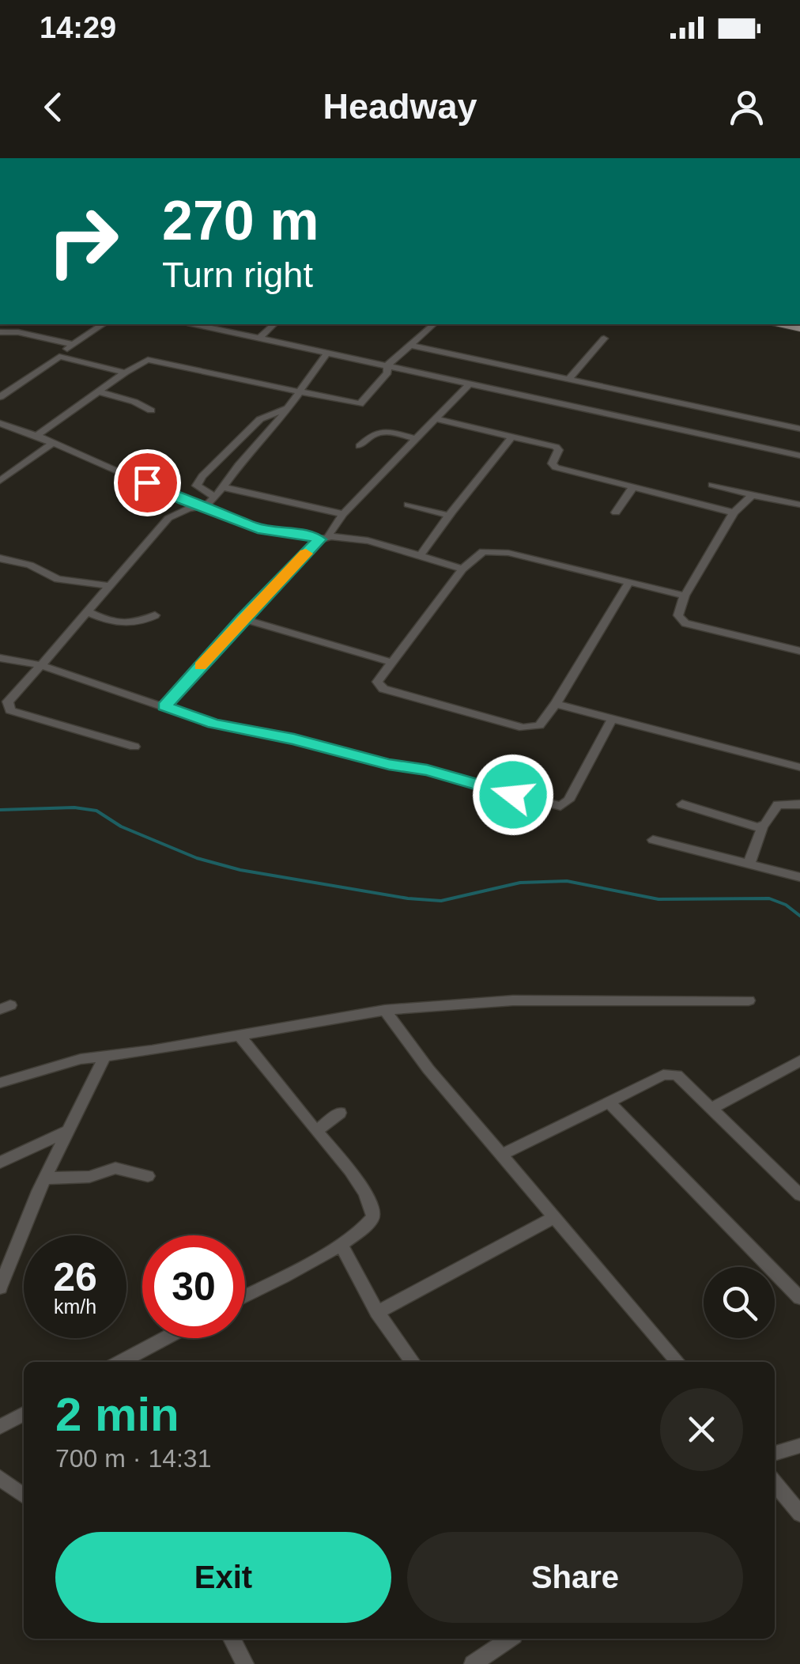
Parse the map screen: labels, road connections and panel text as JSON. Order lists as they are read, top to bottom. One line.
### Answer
{"page":{"status":"14:29","header":"Headway","turn":["270 m","Turn right"],"speed":"26 km/h","limit":"30","heading":["2 min","700 m · 14:31"],"buttons":["Exit","Share"]}}
